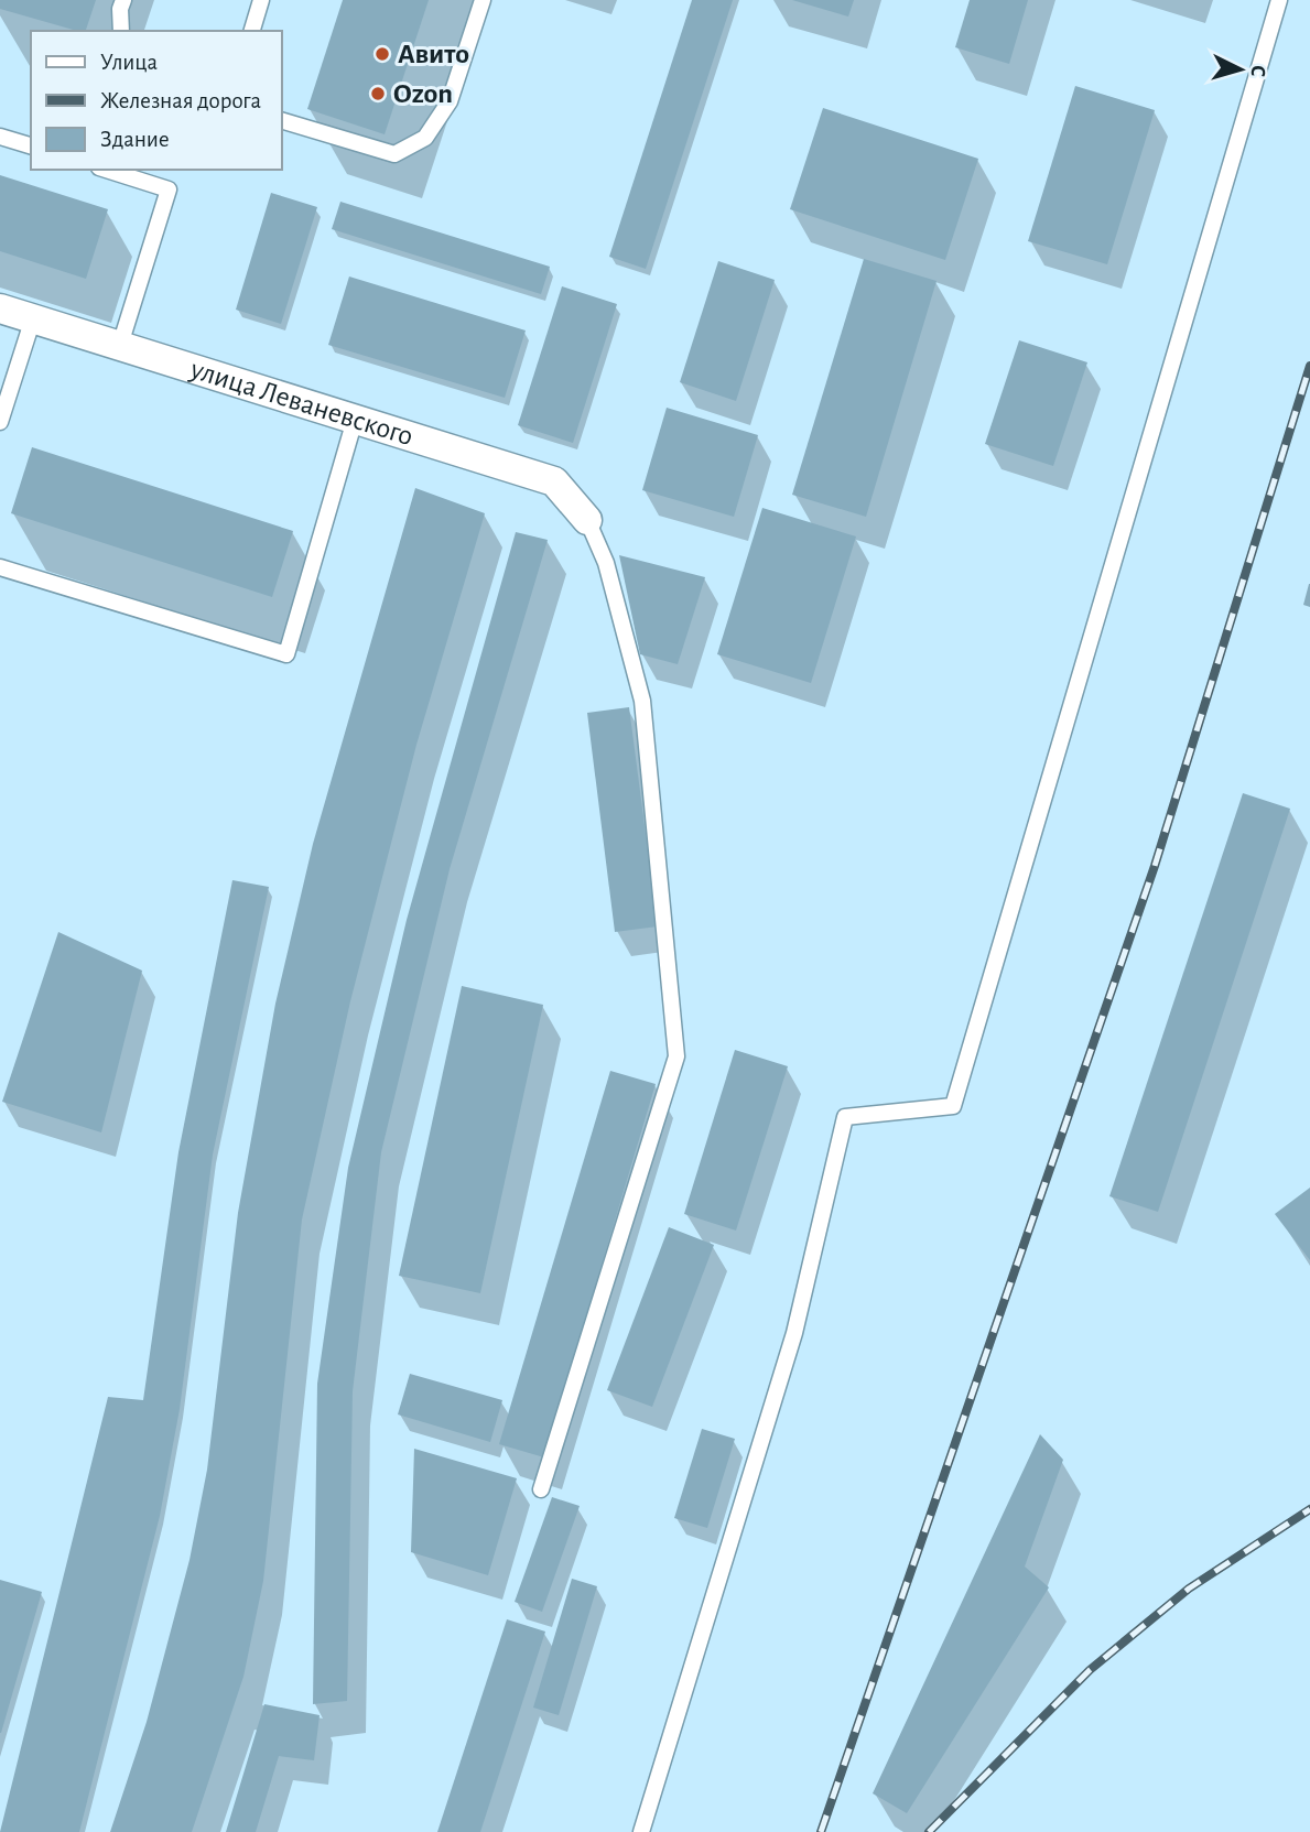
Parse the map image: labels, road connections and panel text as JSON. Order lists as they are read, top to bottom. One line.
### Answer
{"streets":{"street":["улица Леваневского"]},"places":["Авито","Ozon"],"legend":["Улица","Железная дорога","Здание"],"north":"right"}
